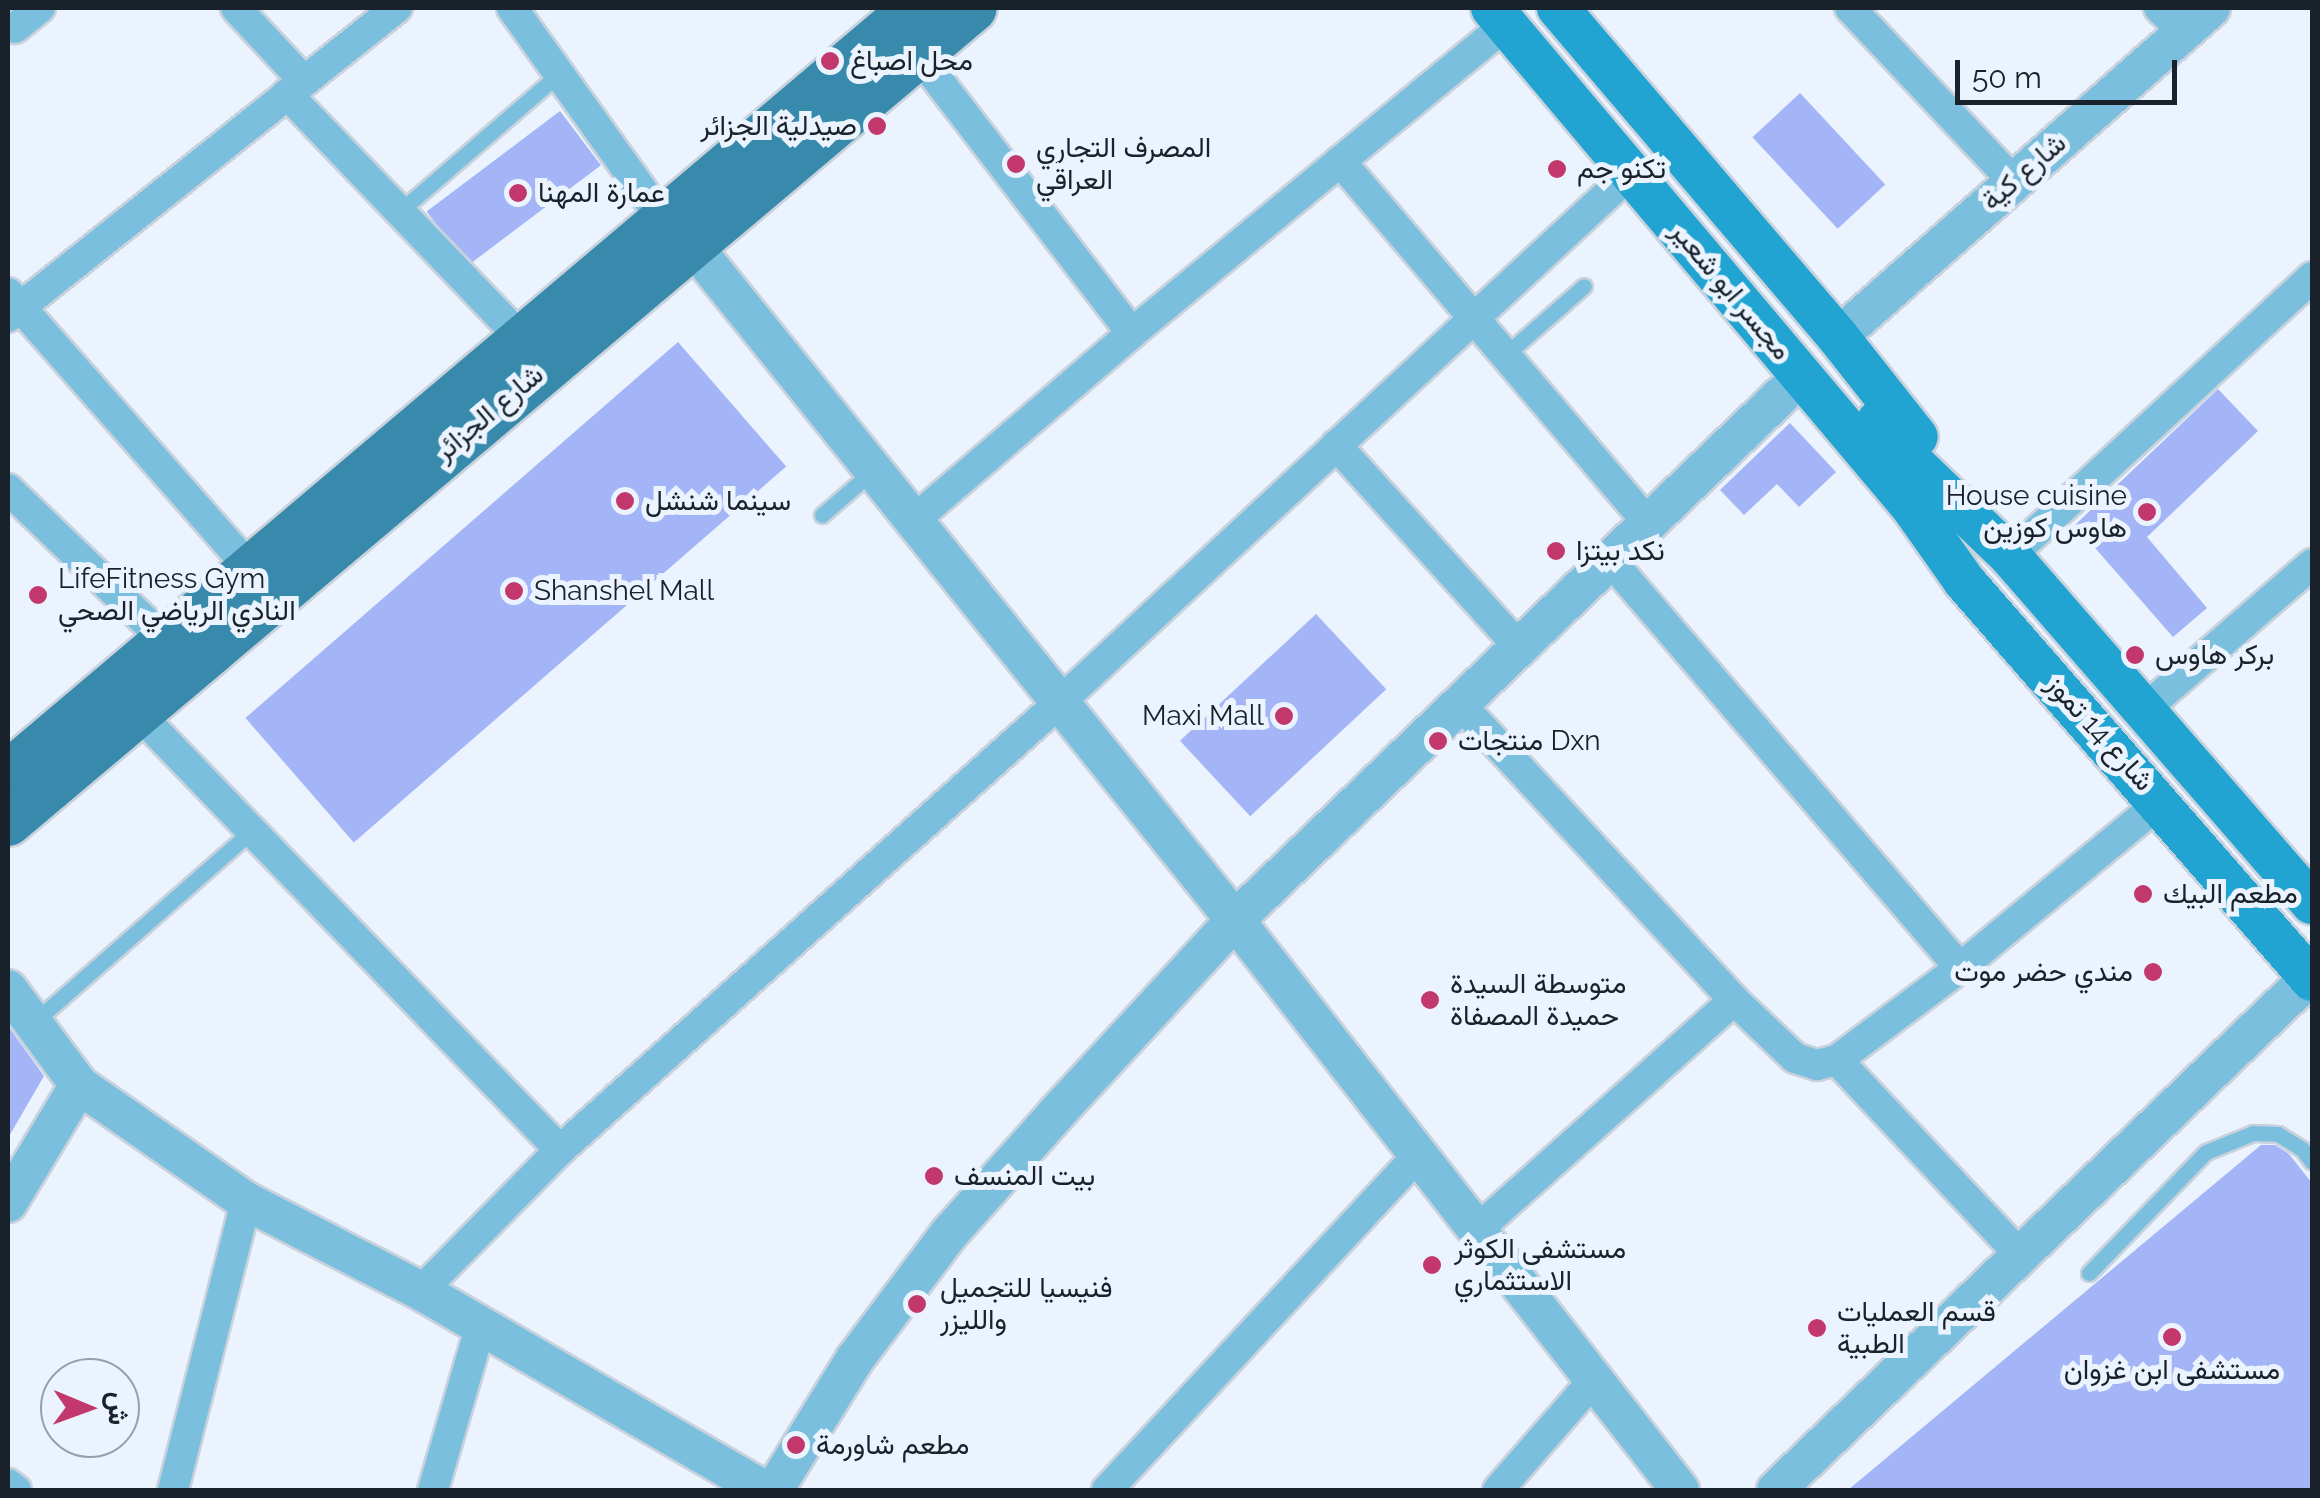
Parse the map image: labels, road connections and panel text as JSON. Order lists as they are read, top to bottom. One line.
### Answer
{"streets":{"main road":["مجسر ابو شعير","شارع الجزائر","شارع 14 تموز"],"street":["شارع كية"]},"crossings":[["مجسر ابو شعير","شارع 14 تموز"]],"places":["محل اصباغ","صيدلية الجزائر","المصرف التجاري العراقي","تكنو جم","عمارة المهنا","سينما شنشل","House cuisine هاوس كوزين","نكد بيتزا","Shanshel Mall","LifeFitness Gym النادي الرياضي الصحي","بركر هاوس","Maxi Mall","منتجات Dxn","مطعم البيك","مندي حضر موت","متوسطة السيدة حميدة المصفاة","بيت المنسف","مستشفى الكوثر الاستثماري","فنيسيا للتجميل والليزر","قسم العمليات الطبية","مستشفى ابن غزوان","مطعم شاورمة"],"scale_bar":"50 m","north":"right"}
